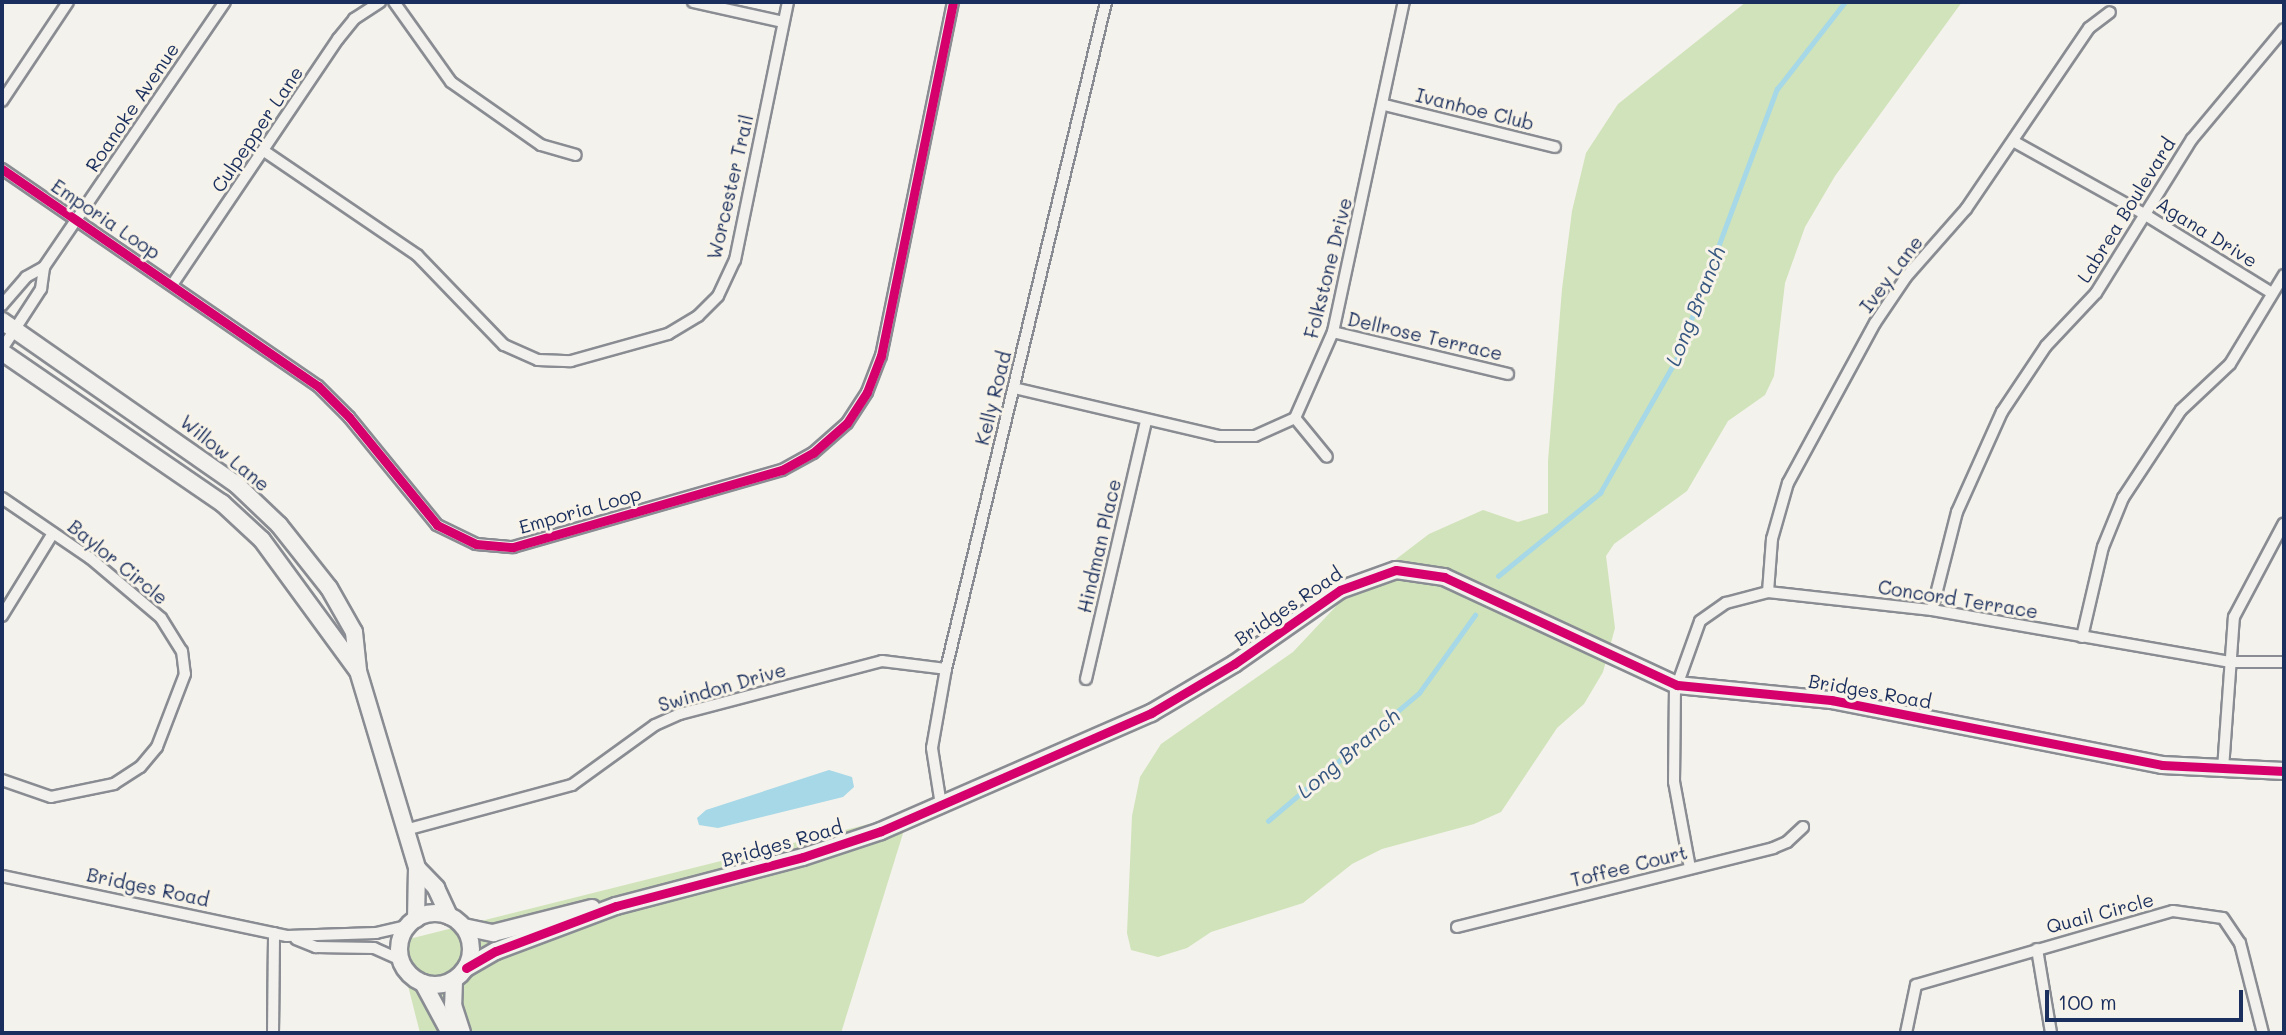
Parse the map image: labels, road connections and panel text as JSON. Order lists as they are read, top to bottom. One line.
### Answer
{"streets":{"street":["Roanoke Avenue","Ivanhoe Club","Culpepper Lane","Worcester Trail","Labrea Boulevard","Emporia Loop","Agana Drive","Folkstone Drive","Ivey Lane","Dellrose Terrace","Kelly Road","Willow Lane","Hindman Place","Baylor Circle","Concord Terrace","Bridges Road","Swindon Drive","Toffee Court","Quail Circle"]},"crossings":[["Roanoke Avenue","Emporia Loop"],["Roanoke Avenue","Willow Lane"],["Ivanhoe Club","Folkstone Drive"],["Culpepper Lane","Worcester Trail"],["Culpepper Lane","Emporia Loop"],["Labrea Boulevard","Agana Drive"],["Labrea Boulevard","Concord Terrace"],["Agana Drive","Ivey Lane"],["Folkstone Drive","Dellrose Terrace"],["Ivey Lane","Concord Terrace"],["Kelly Road","Bridges Road"],["Kelly Road","Swindon Drive"],["Willow Lane","Bridges Road"],["Willow Lane","Swindon Drive"],["Concord Terrace","Bridges Road"],["Concord Terrace","Toffee Court"]],"water":["Long Branch"],"scale_bar":"100 m"}
